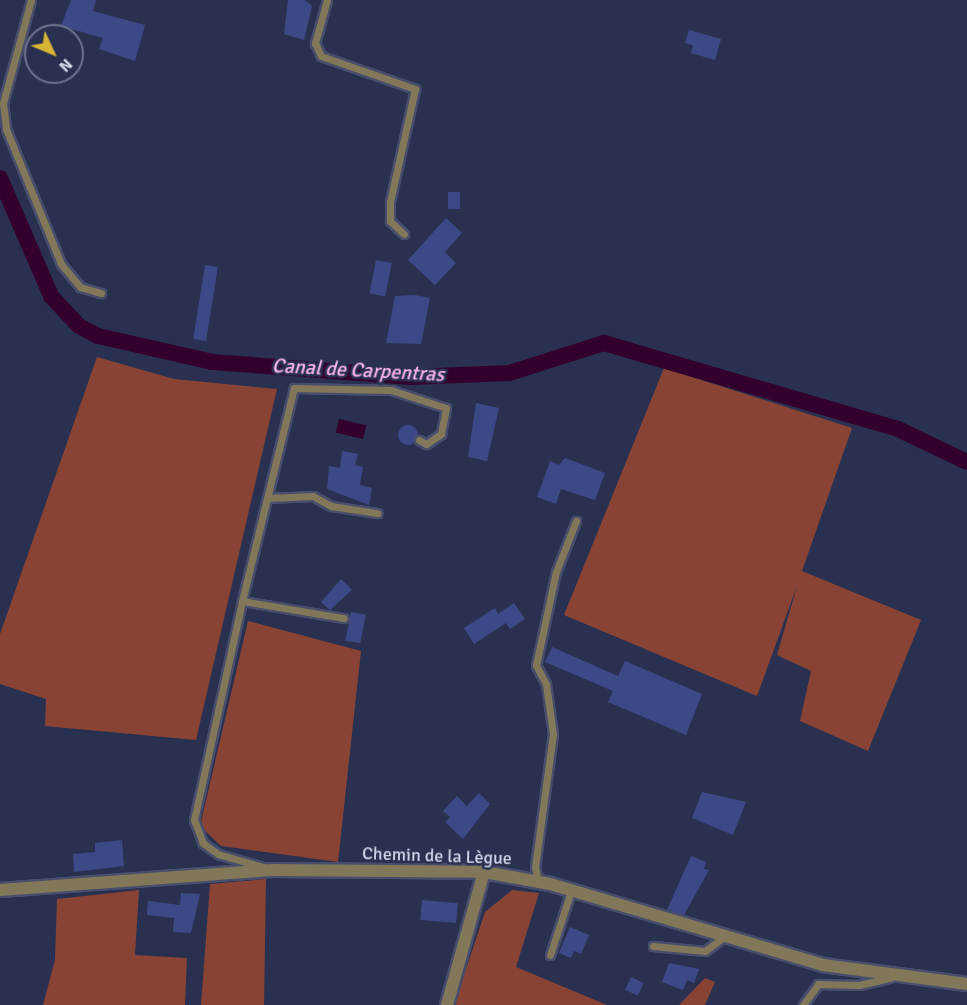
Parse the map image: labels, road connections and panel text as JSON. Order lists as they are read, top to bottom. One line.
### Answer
{"streets":{"street":["Chemin de la Lègue"]},"water":["Canal de Carpentras"],"north":"bottom right"}
